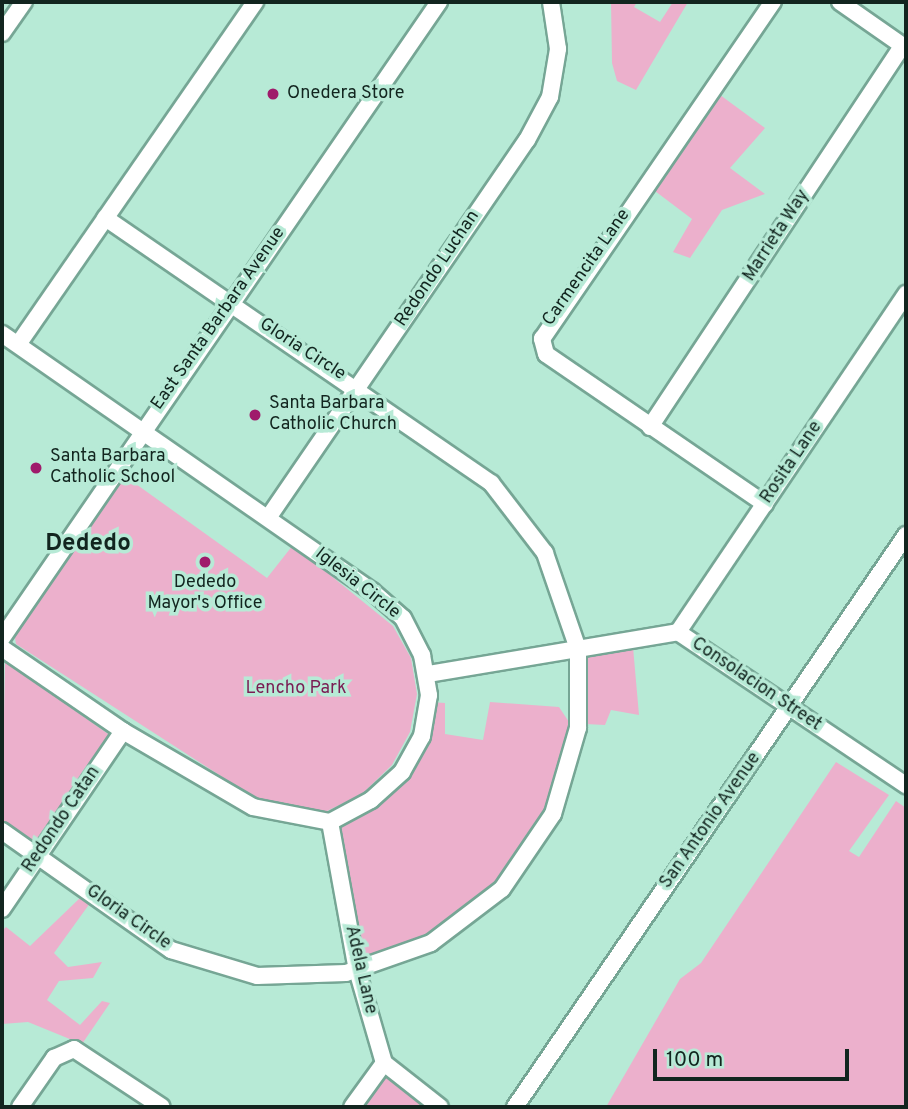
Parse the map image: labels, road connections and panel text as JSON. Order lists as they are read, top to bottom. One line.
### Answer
{"streets":{"street":["Marrieta Way","Carmencita Lane","Redondo Luchan","East Santa Barbara Avenue","Gloria Circle","Rosita Lane","Iglesia Circle","Consolacion Street","Redondo Catan","San Antonio Avenue","Adela Lane"]},"crossings":[["Marrieta Way","Carmencita Lane"],["Carmencita Lane","Rosita Lane"],["Redondo Luchan","Gloria Circle"],["Redondo Luchan","Iglesia Circle"],["East Santa Barbara Avenue","Gloria Circle"],["East Santa Barbara Avenue","Iglesia Circle"],["Gloria Circle","Consolacion Street"],["Gloria Circle","Redondo Catan"],["Gloria Circle","Adela Lane"],["Rosita Lane","Consolacion Street"],["Iglesia Circle","Consolacion Street"],["Iglesia Circle","Adela Lane"],["Consolacion Street","San Antonio Avenue"]],"districts":["Dededo"],"parks":["Lencho Park"],"places":["Onedera Store","Santa Barbara Catholic Church","Santa Barbara Catholic School","Dededo Mayor's Office"],"scale_bar":"100 m"}
